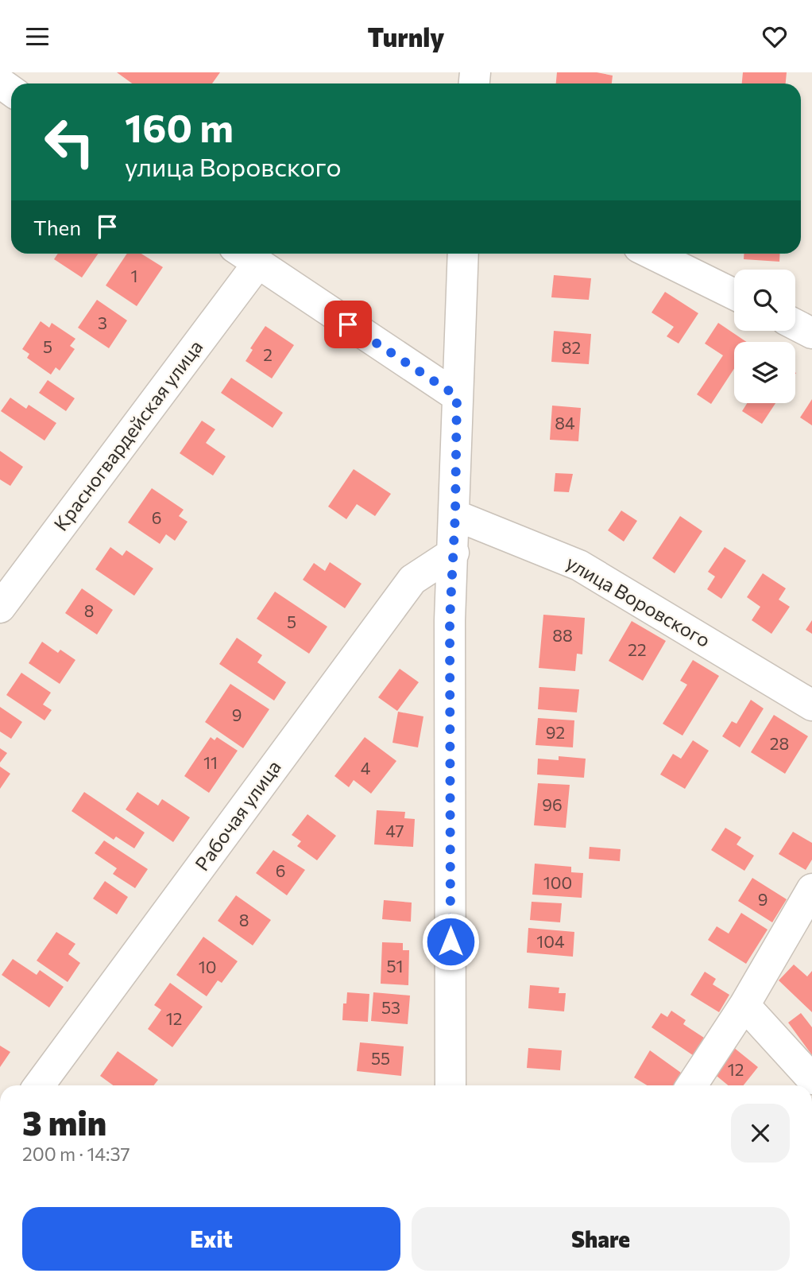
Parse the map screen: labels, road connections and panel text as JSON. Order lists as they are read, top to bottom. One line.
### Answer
{"streets":{"street":["Красногвардейская улица","улица Воровского","Рабочая улица"]},"house_numbers":["1","3","5","82","2","84","6","8","5","88","22","9","92","28","11","4","96","47","6","100","9","8","104","51","10","53","12","55","12"],"page":{"header":"Turnly","turn":["160 m","улица Воровского"],"then":"Then","heading":["3 min","200 m · 14:37"],"buttons":["Exit","Share"]}}
